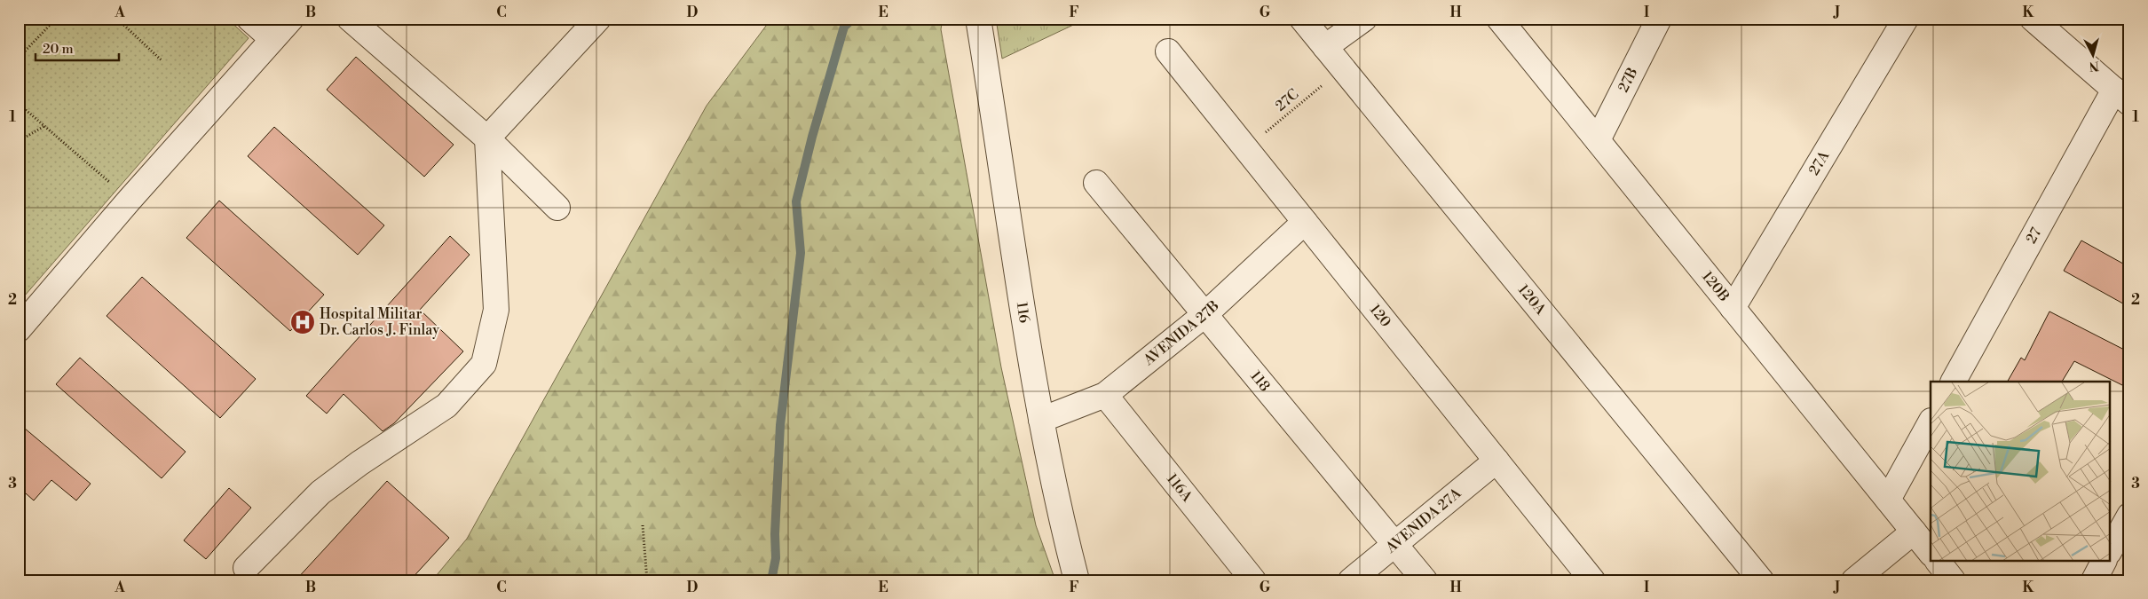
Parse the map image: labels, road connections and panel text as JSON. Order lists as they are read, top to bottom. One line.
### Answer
{"streets":{"street":["27B","27A","27","120B","120A","116","120","AVENIDA 27B","118","116A","AVENIDA 27A"],"path":["27C"]},"crossings":[["27B","120B"],["27C","120A"],["27C","120"],["27A","120B"],["116","AVENIDA 27B"],["120","AVENIDA 27B"],["120","AVENIDA 27A"],["AVENIDA 27B","118"],["AVENIDA 27B","116A"],["118","AVENIDA 27A"]],"places":{"hospital":["Hospital Militar Dr. Carlos J. Finlay"]},"scale_bar":"20 m","north":"bottom","grid":{"columns":["A","B","C","D","E","F","G","H","I","J","K"],"rows":["1","2","3"]}}
